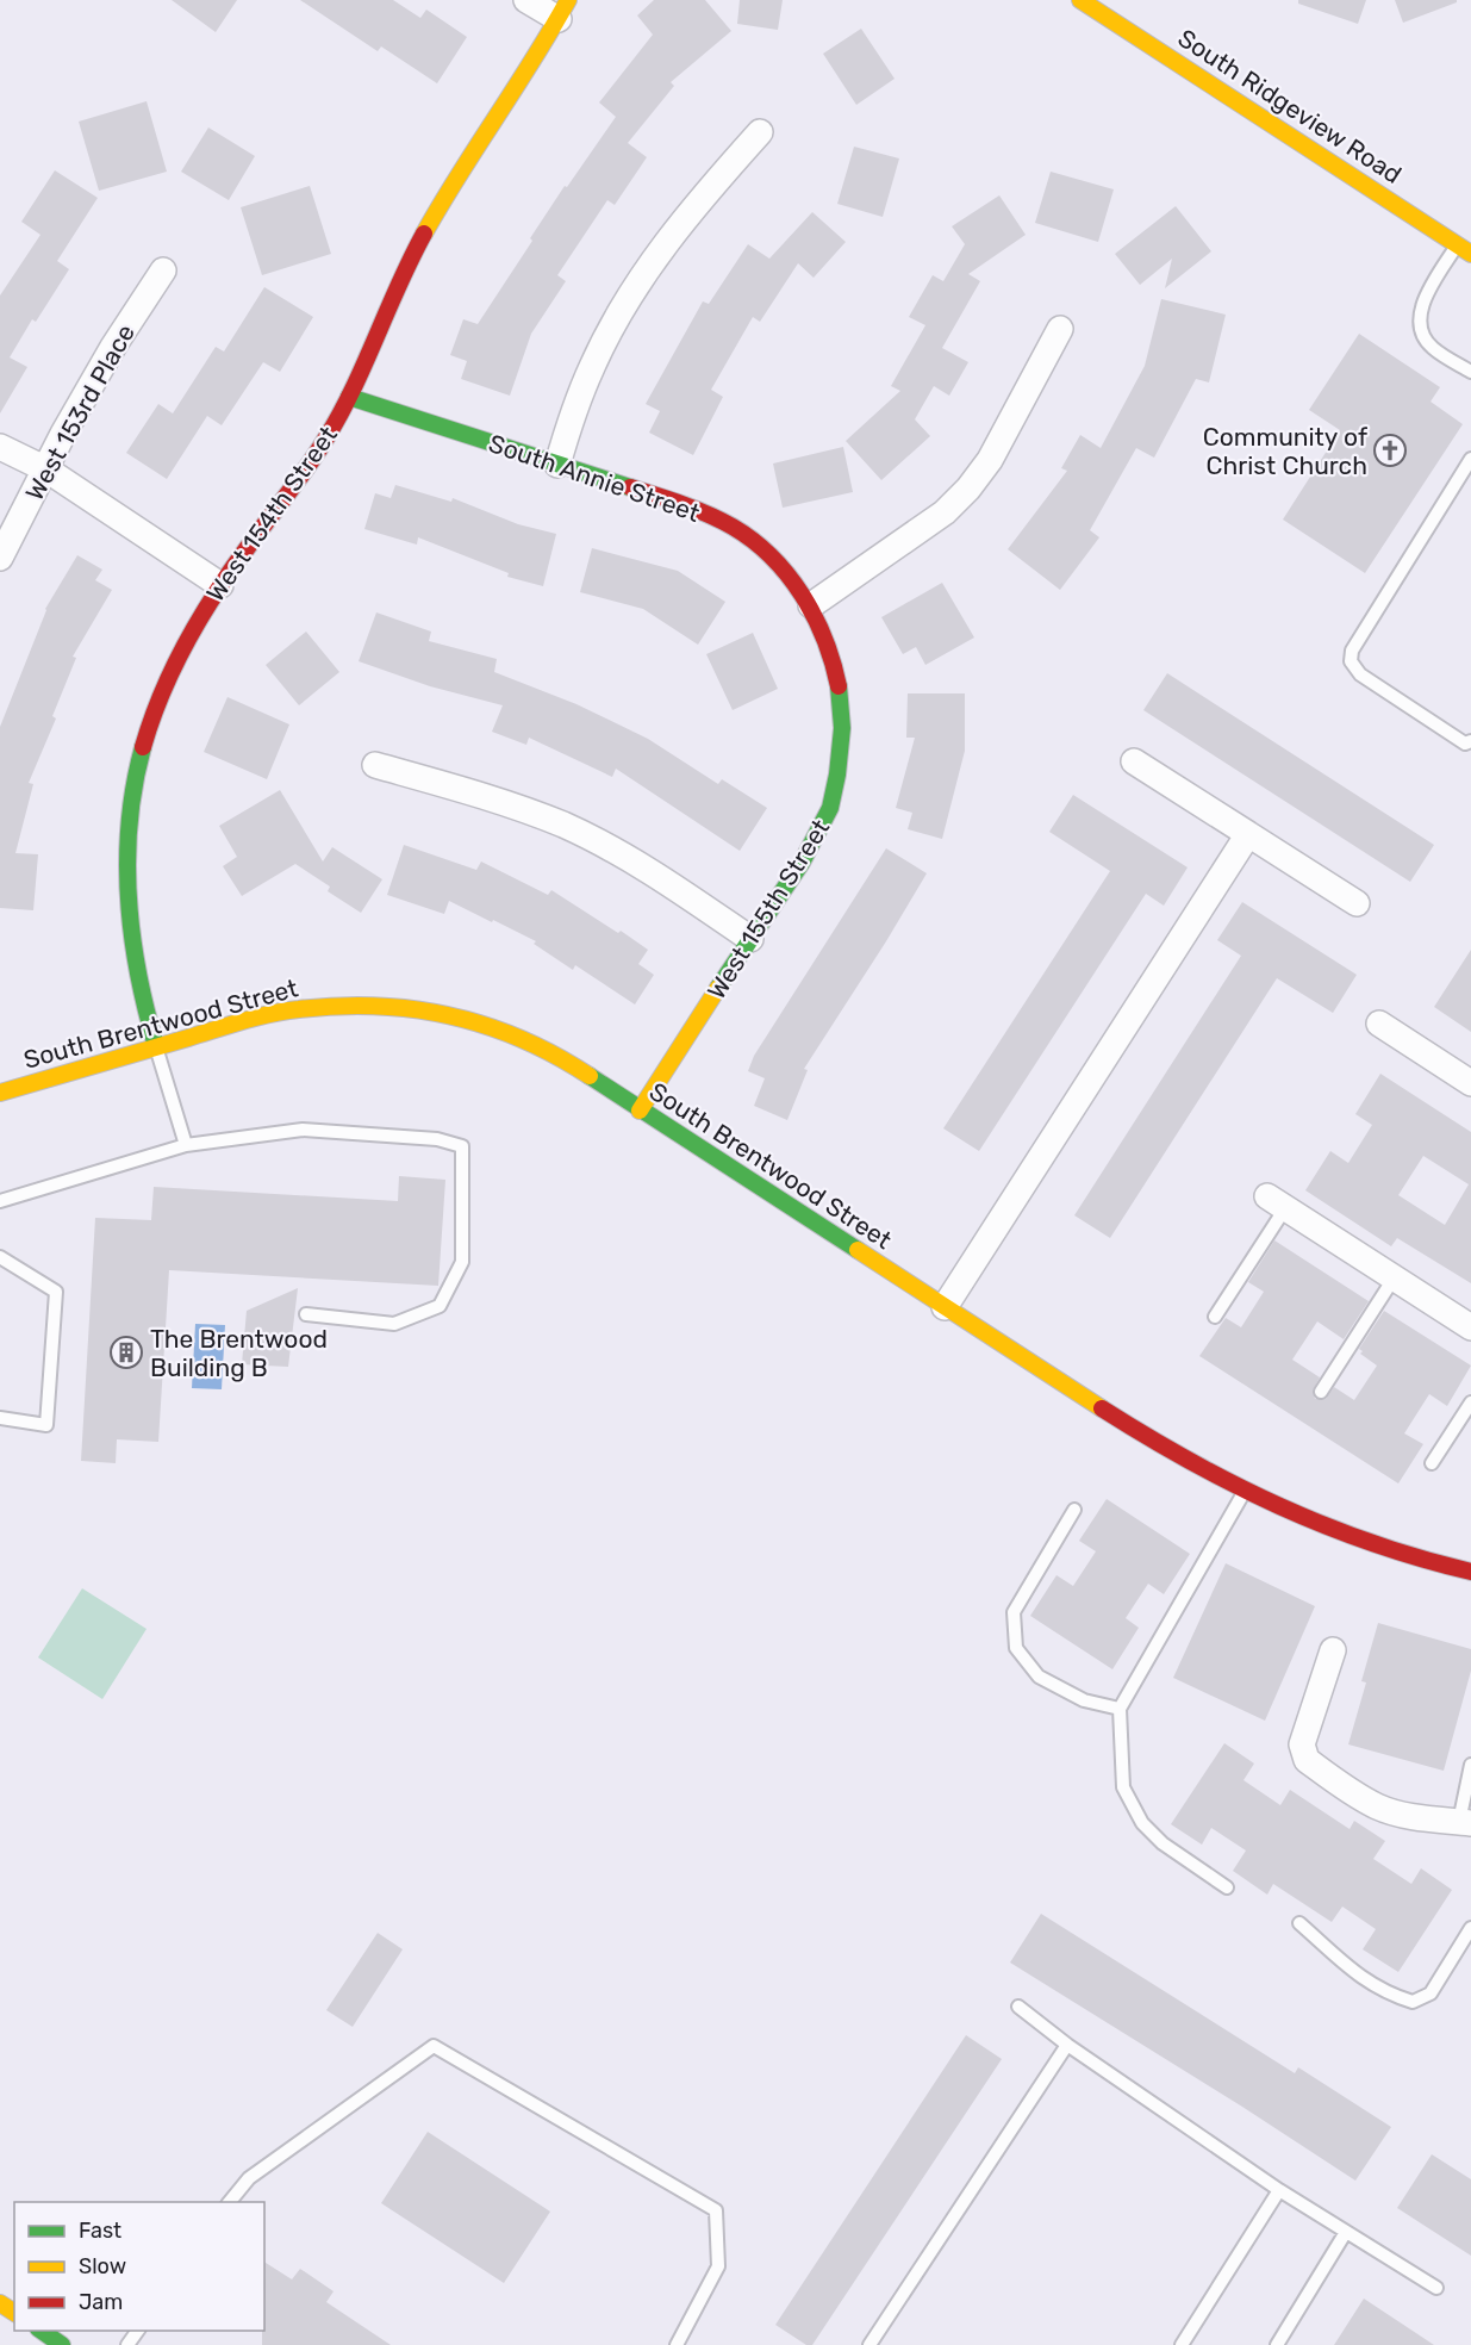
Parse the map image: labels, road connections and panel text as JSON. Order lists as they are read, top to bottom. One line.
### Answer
{"streets":{"street":["South Ridgeview Road","West 153rd Place","South Annie Street","West 154th Street","West 155th Street","South Brentwood Street"]},"crossings":[["South Annie Street","West 154th Street"],["South Annie Street","West 155th Street"],["West 154th Street","South Brentwood Street"],["West 155th Street","South Brentwood Street"]],"places":{"church":["Community of Christ Church"],"building":["The Brentwood Building B"]},"legend":["Fast","Slow","Jam"]}
